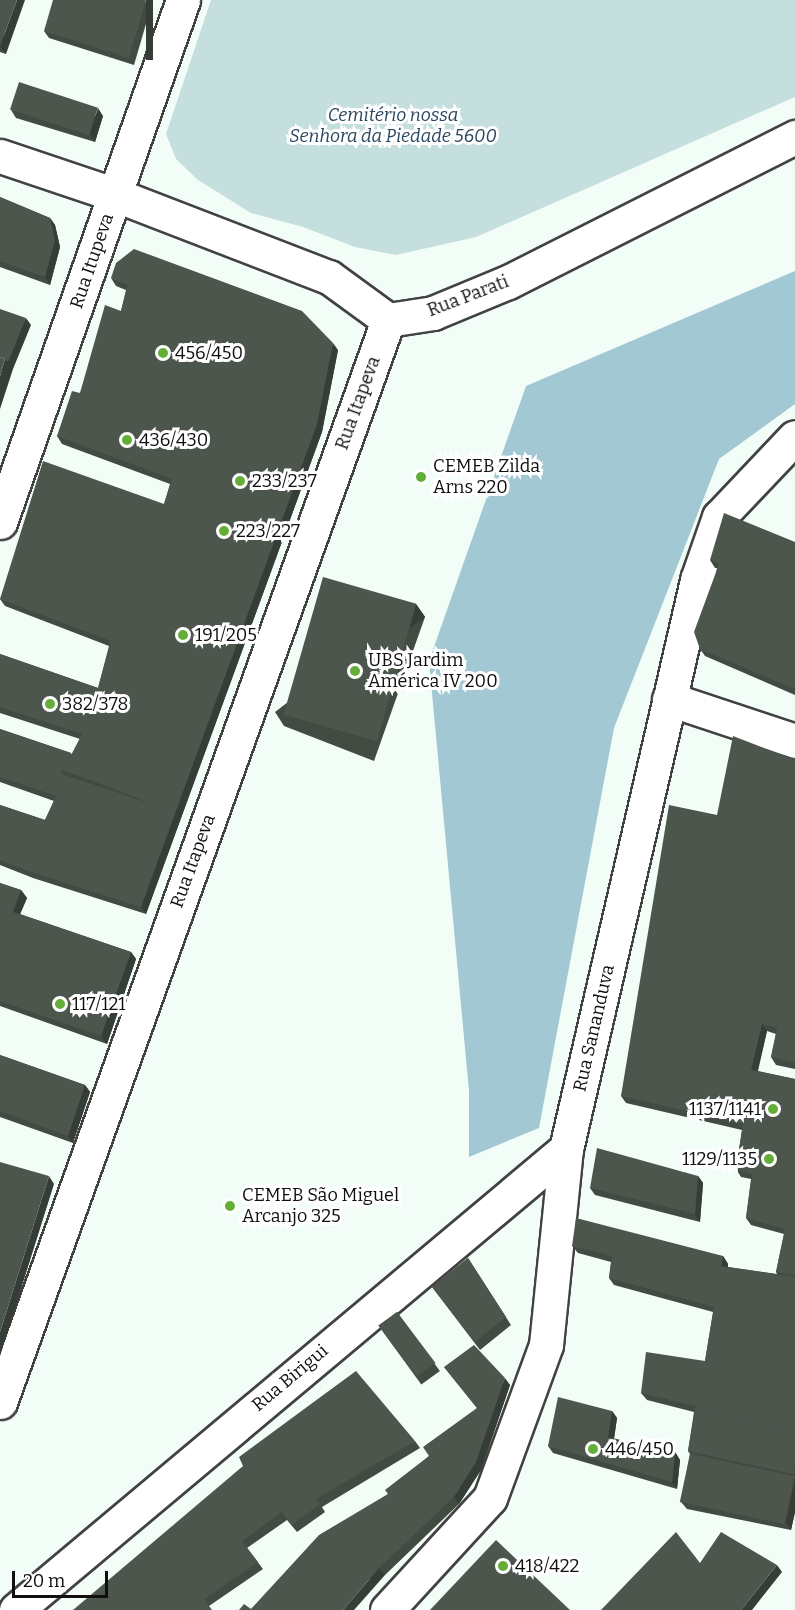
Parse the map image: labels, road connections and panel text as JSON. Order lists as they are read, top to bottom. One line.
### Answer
{"streets":{"street":["Rua Itupeva","Rua Parati","Rua Itapeva","Rua Sananduva","Rua Birigui"]},"crossings":[["Rua Parati","Rua Itapeva"],["Rua Sananduva","Rua Birigui"]],"parks":["Cemitério nossa Senhora da Piedade 5600"],"places":["456/450","436/430","CEMEB Zilda Arns 220","233/237","223/227","191/205","UBS Jardim América IV 200","382/378","117/121","1137/1141","1129/1135","CEMEB São Miguel Arcanjo 325","446/450","418/422"],"scale_bar":"20 m"}
